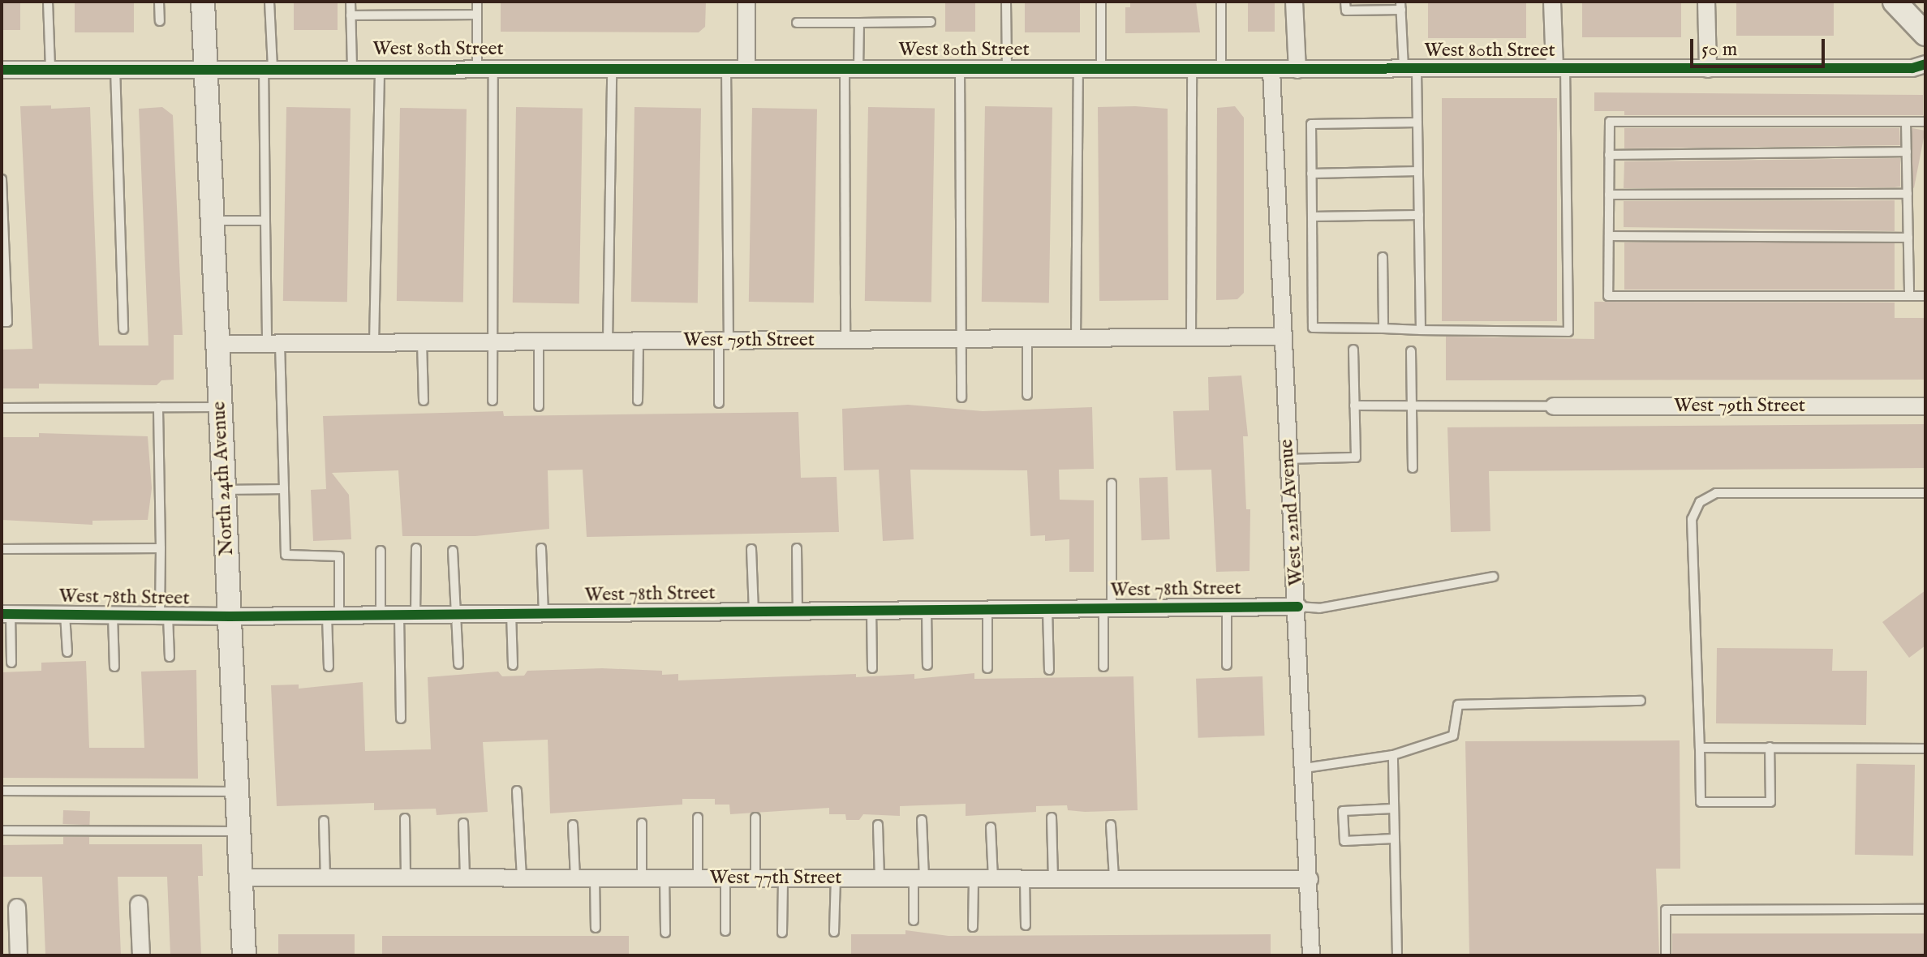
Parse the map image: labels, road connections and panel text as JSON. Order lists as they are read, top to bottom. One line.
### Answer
{"streets":{"street":["West 80th Street","West 79th Street","North 24th Avenue","West 22nd Avenue","West 78th Street","West 77th Street"]},"crossings":[["West 80th Street","North 24th Avenue"],["West 80th Street","West 22nd Avenue"],["West 79th Street","North 24th Avenue"],["West 79th Street","West 22nd Avenue"],["North 24th Avenue","West 78th Street"],["North 24th Avenue","West 77th Street"],["West 22nd Avenue","West 78th Street"],["West 22nd Avenue","West 77th Street"]],"scale_bar":"50 m"}
